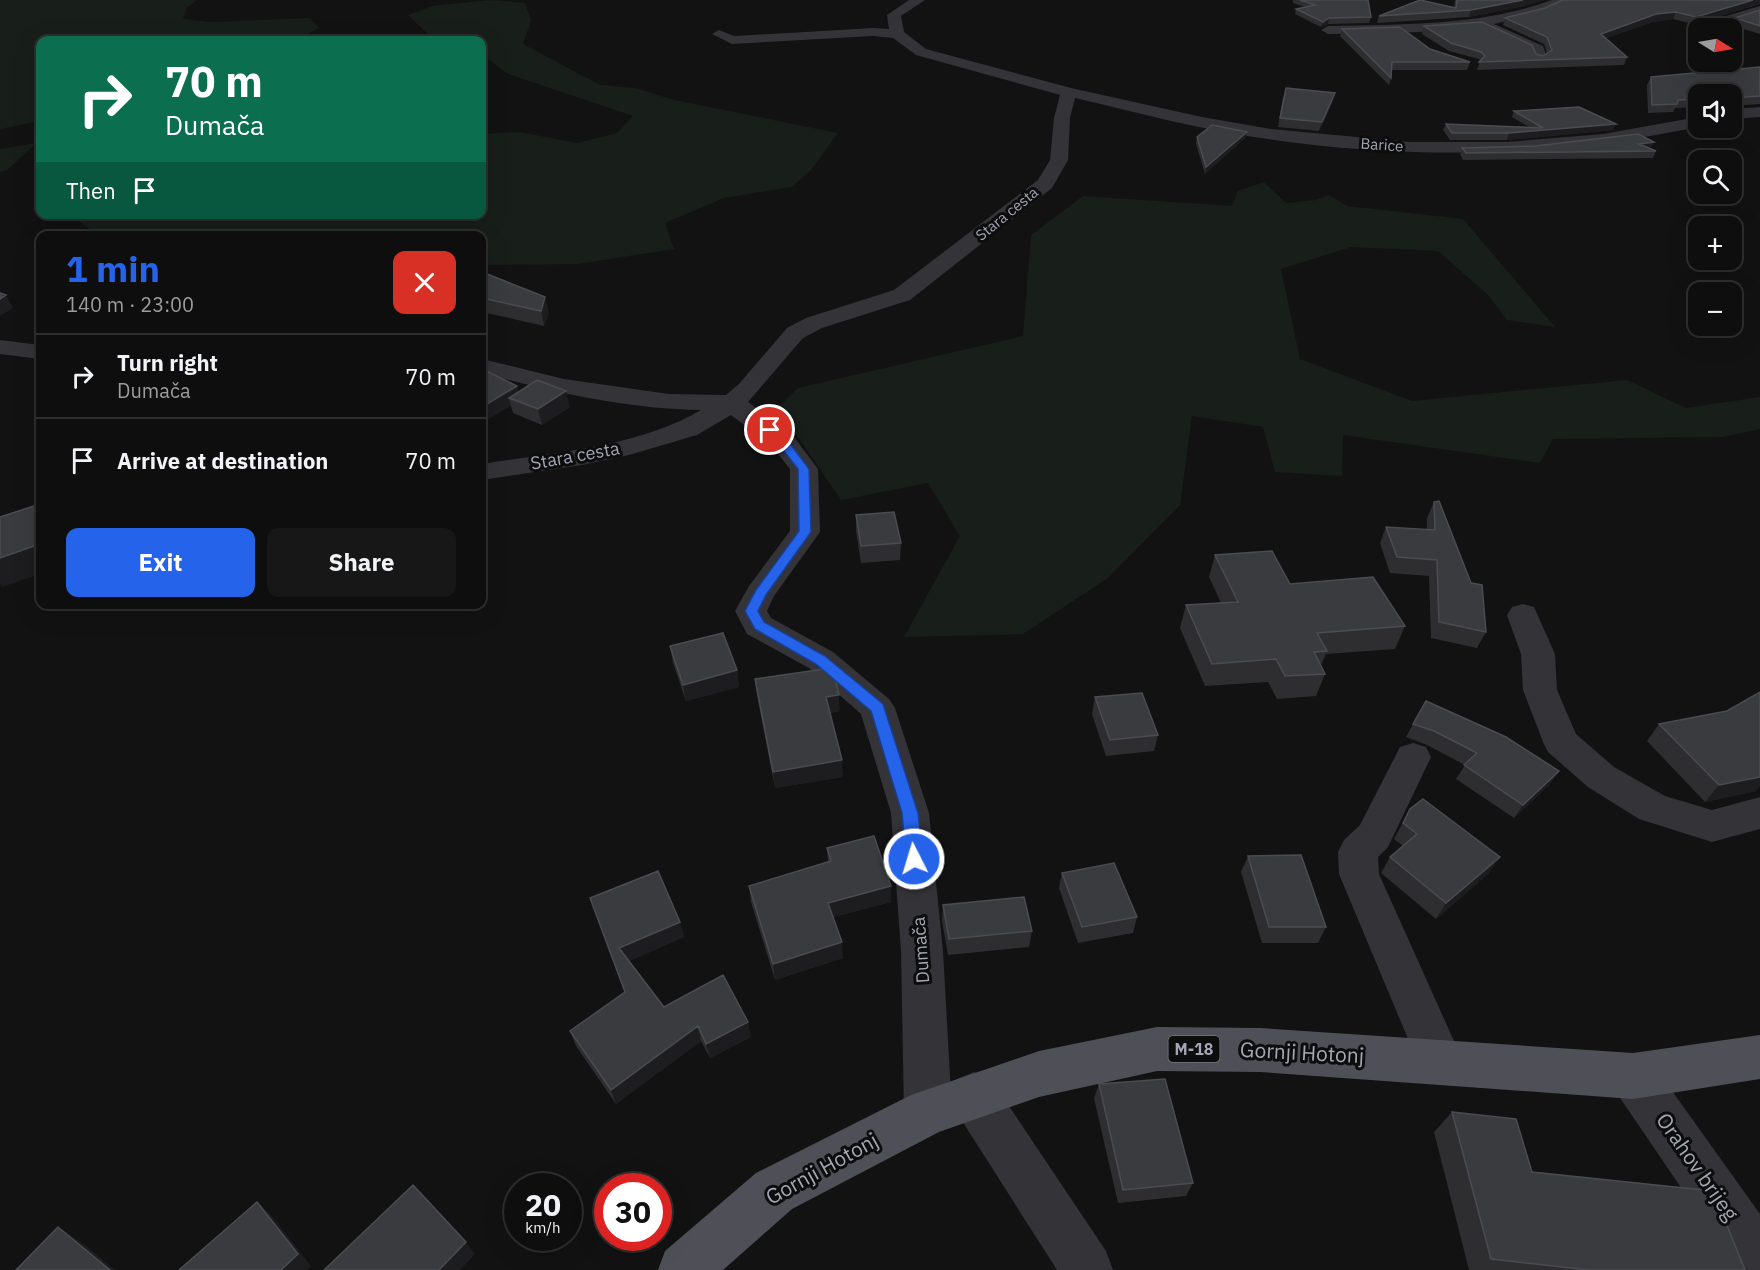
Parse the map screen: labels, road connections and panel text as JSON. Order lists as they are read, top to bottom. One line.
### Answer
{"streets":{"main road":["M-18","Gornji Hotonj"],"street":["Barice","Stara cesta","Dumača","Orahov brijeg"]},"crossings":[["Barice","Stara cesta"],["Stara cesta","Dumača"],["Dumača","Gornji Hotonj"],["Gornji Hotonj","Orahov brijeg"]],"north":"right","page":{"map_buttons":["+","−"],"turn":["70 m","Dumača"],"then":"Then","heading":["1 min","140 m · 23:00"],"list":[{"name":"Turn right","note":"Dumača","value":"70 m"},{"name":"Arrive at destination","value":"70 m"}],"buttons":["Exit","Share"],"speed":"20 km/h","limit":"30"}}
